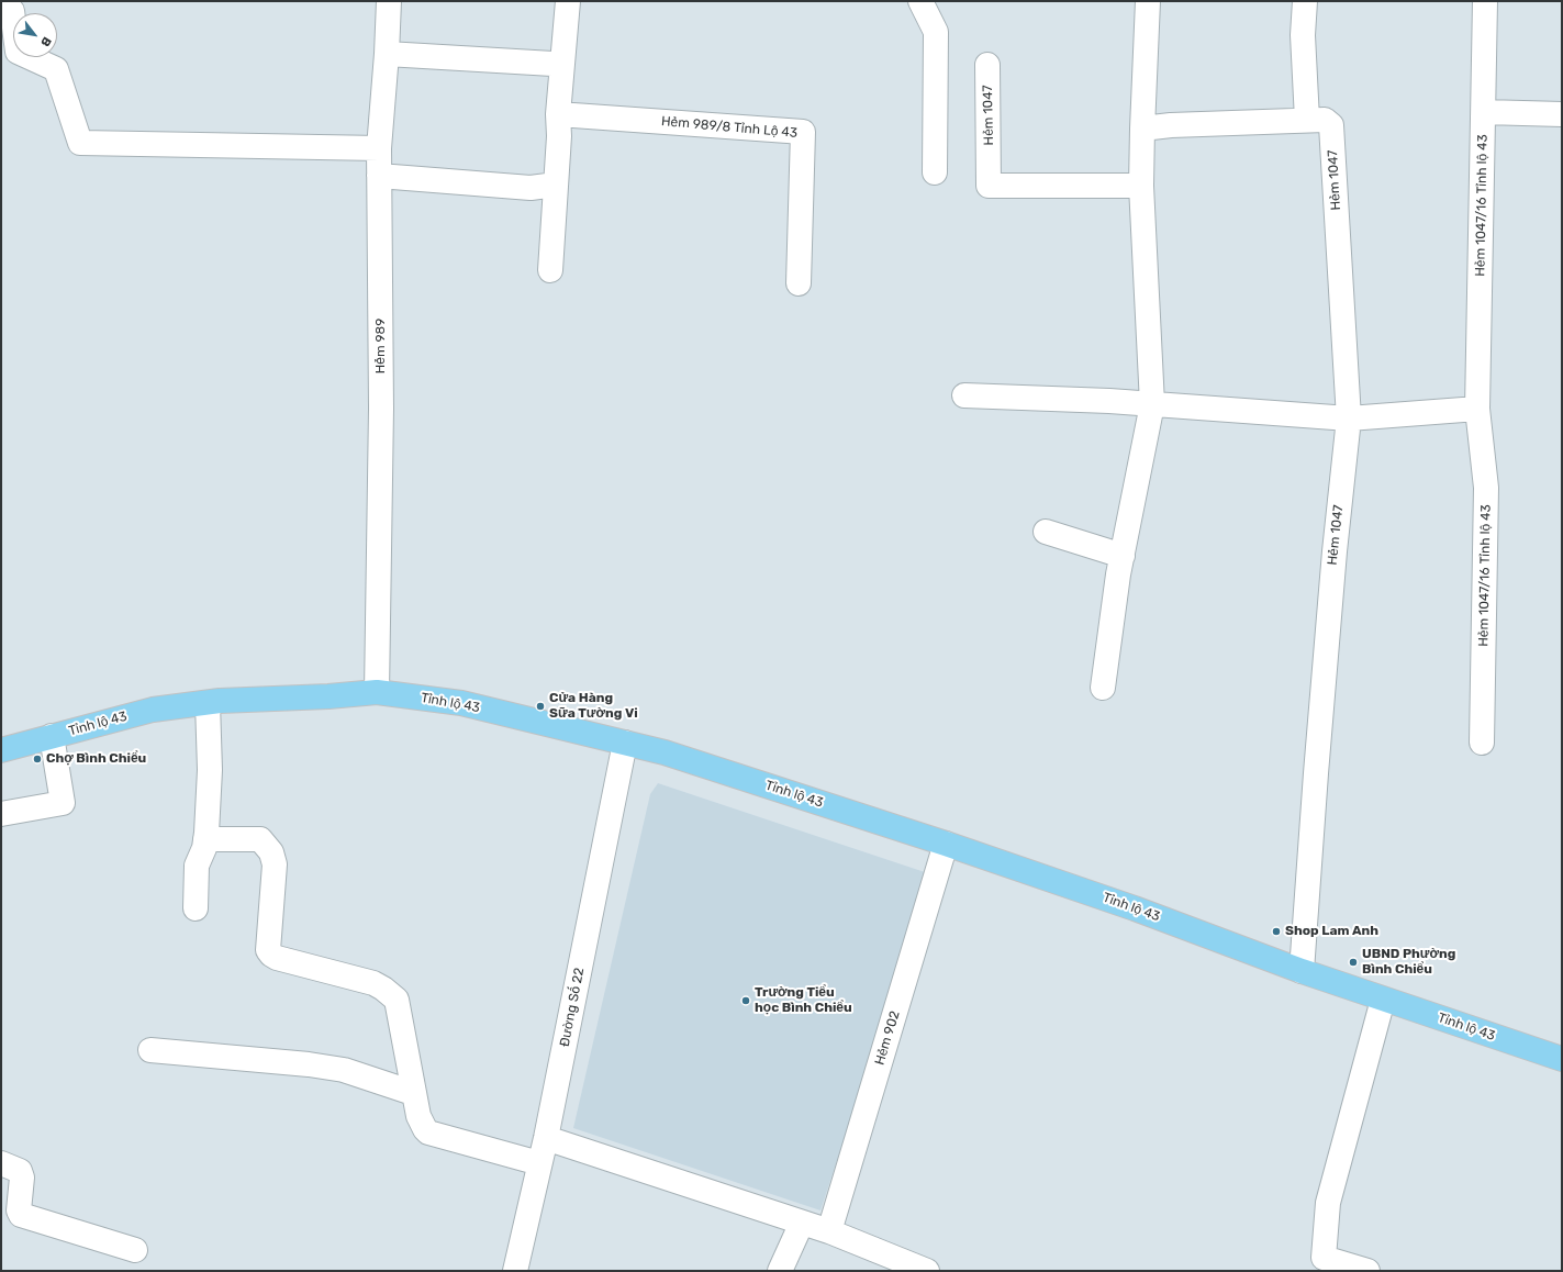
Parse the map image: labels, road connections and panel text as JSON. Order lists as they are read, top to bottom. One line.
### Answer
{"streets":{"main road":["Tỉnh lộ 43"],"street":["Hẻm 1047","Hẻm 989/8 Tỉnh Lộ 43","Hẻm 1047/16 Tỉnh lộ 43","Hẻm 989","Đường Số 22","Hẻm 902"]},"crossings":[["Hẻm 1047","Tỉnh lộ 43"],["Hẻm 989","Tỉnh lộ 43"],["Tỉnh lộ 43","Đường Số 22"],["Tỉnh lộ 43","Hẻm 902"]],"places":["Cửa Hàng Sữa Tường Vi","Chợ Bình Chiểu","Shop Lam Anh","UBND Phường Bình Chiểu","Trường Tiểu học Bình Chiểu"],"north":"bottom right"}
